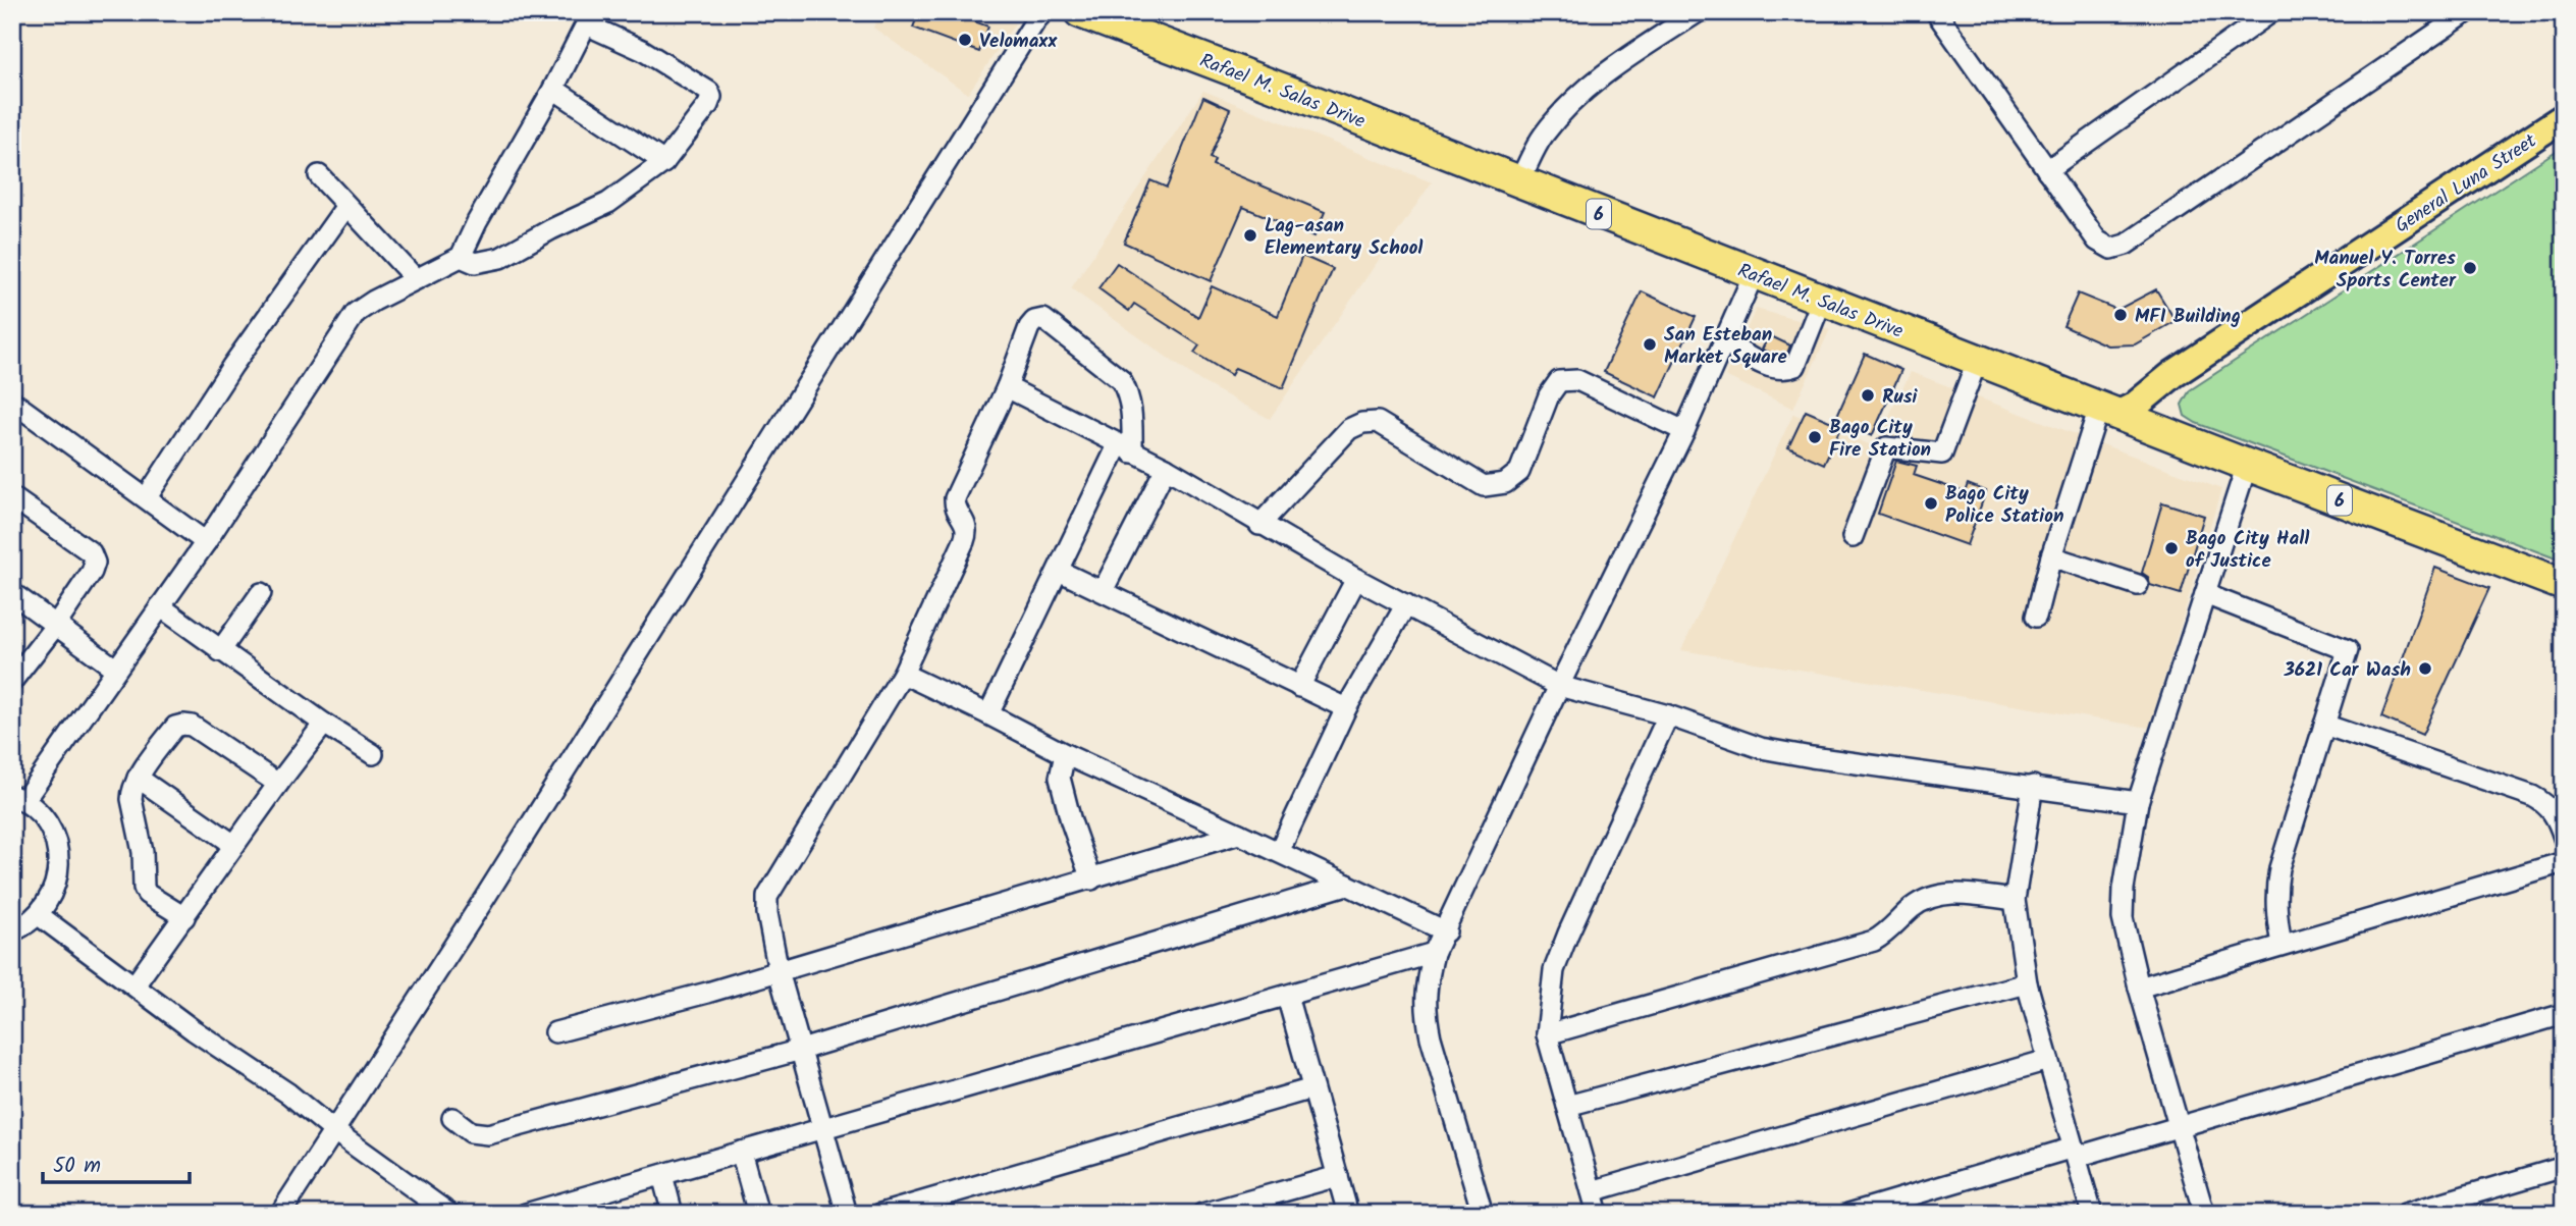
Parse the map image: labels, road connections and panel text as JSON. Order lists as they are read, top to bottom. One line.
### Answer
{"streets":{"highway":["Rafael M. Salas Drive","6"],"main road":["General Luna Street"]},"crossings":[["Rafael M. Salas Drive","General Luna Street"]],"places":["Velomaxx","Lag-asan Elementary School","Manuel Y. Torres Sports Center","MFI Building","San Esteban Market Square","Rusi","Bago City Fire Station","Bago City Police Station","Bago City Hall of Justice","3621 Car Wash"],"scale_bar":"50 m"}
